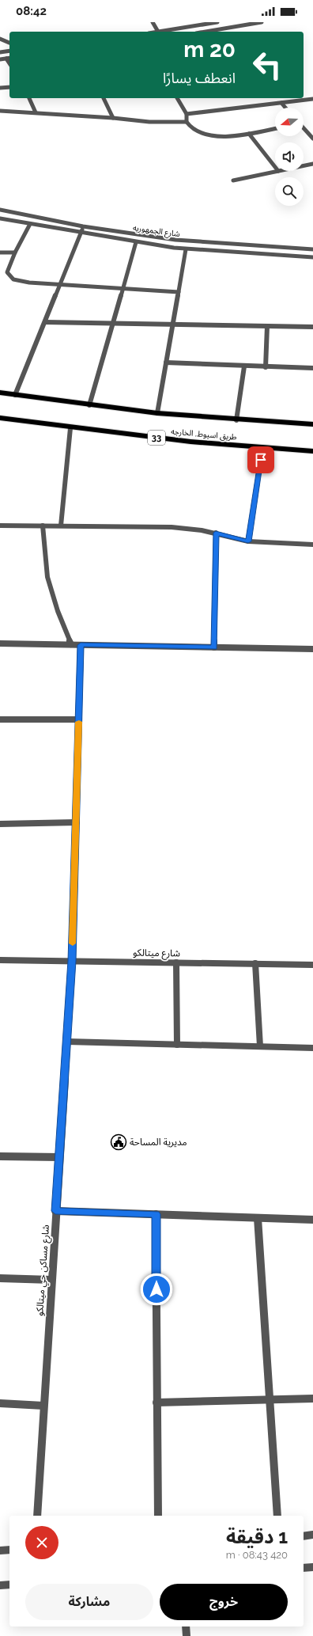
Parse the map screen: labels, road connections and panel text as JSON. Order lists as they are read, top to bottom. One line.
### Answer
{"streets":{"highway":["طريق اسيوط, الخارجه","33"],"street":["شارع الجمهوريه","شارع ميتالكو","شارع مساكن حي ميتالكو"]},"crossings":[["شارع ميتالكو","شارع مساكن حي ميتالكو"]],"places":{"public building":["مديرية المساحة"]},"north":"left","page":{"status":"08:42","turn":["20 m","انعطف يسارًا"],"heading":["1 دقيقة","420 m · 08:43"],"buttons":["خروج","مشاركة"]}}
